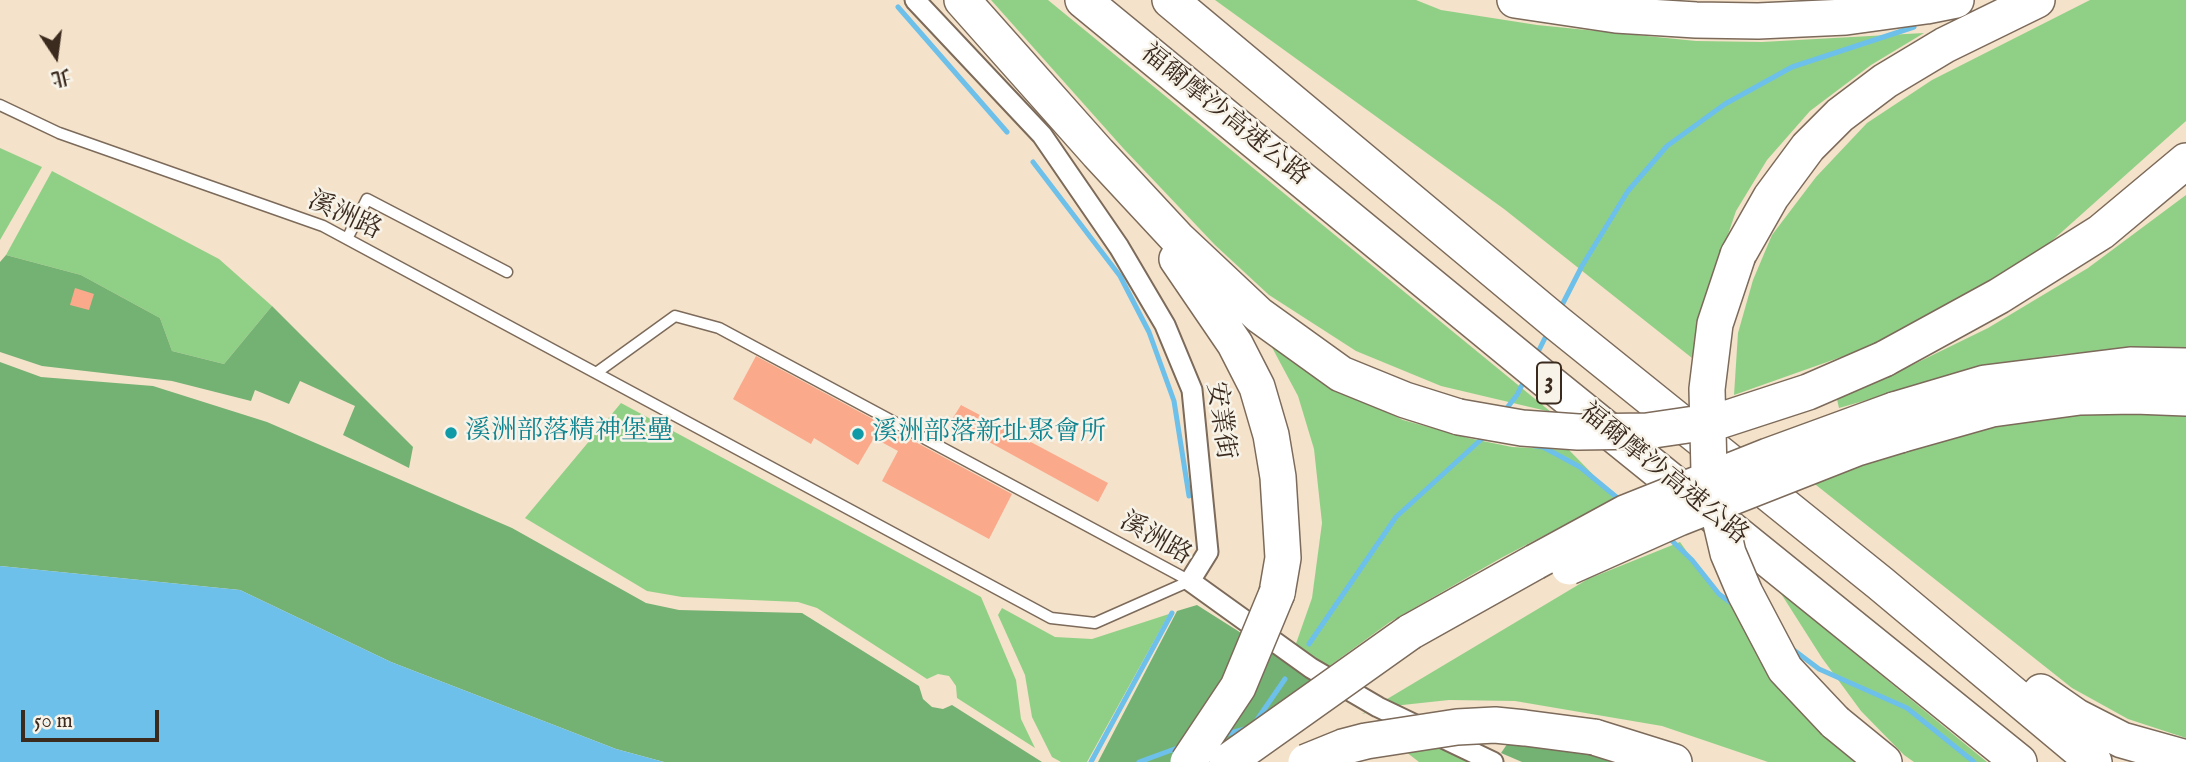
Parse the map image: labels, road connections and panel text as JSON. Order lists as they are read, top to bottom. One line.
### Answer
{"streets":{"highway":["福爾摩沙高速公路","3"],"street":["安業街"],"lane":["溪洲路"]},"crossings":[["溪洲路","安業街"]],"places":["溪洲部落精神堡壘","溪洲部落新址聚會所"],"scale_bar":"50 m","north":"bottom"}
